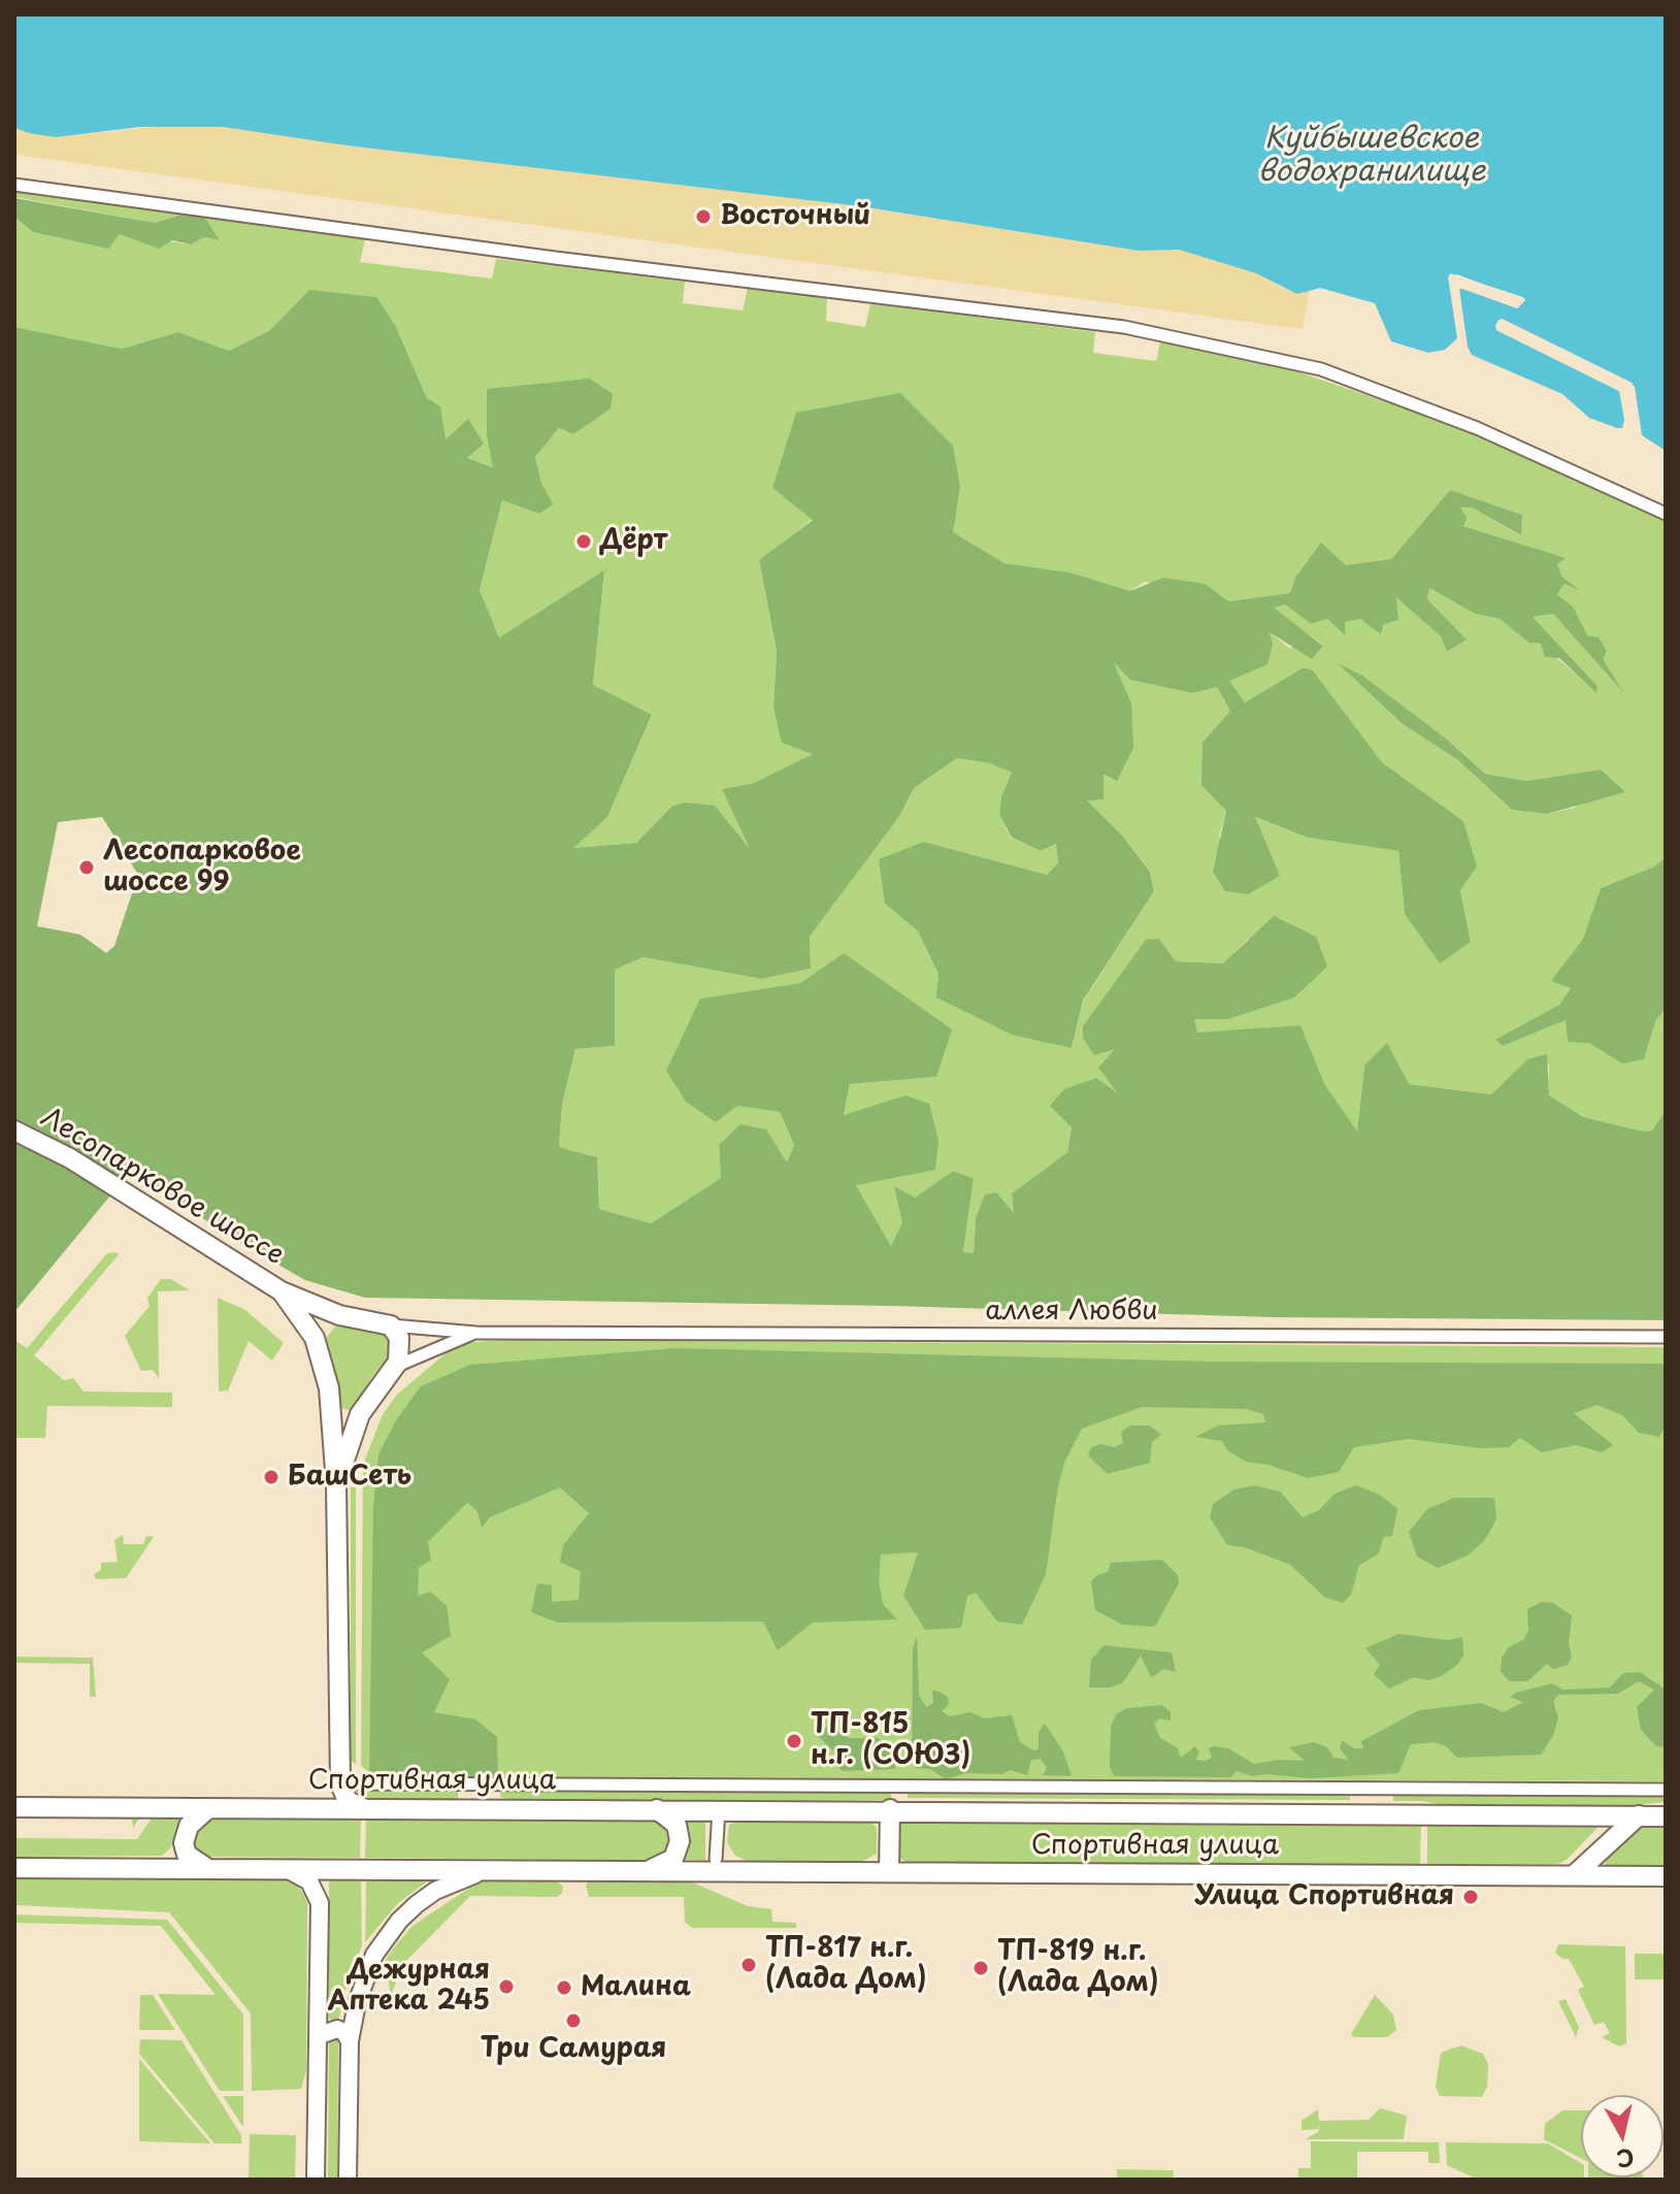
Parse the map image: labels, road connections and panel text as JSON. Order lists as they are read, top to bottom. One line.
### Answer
{"streets":{"main road":["Лесопарковое шоссе","Спортивная улица"],"street":["аллея Любви"]},"crossings":[["Лесопарковое шоссе","аллея Любви"]],"water":["Куйбышевское водохранилище"],"places":["Восточный","Дёрт","Лесопарковое шоссе 99","БашСеть","ТП-815 н.г. (СОЮЗ)","Улица Спортивная","ТП-817 н.г. (Лада Дом)","ТП-819 н.г. (Лада Дом)","Дежурная Аптека 245","Малина","Три Самурая"],"north":"bottom"}
